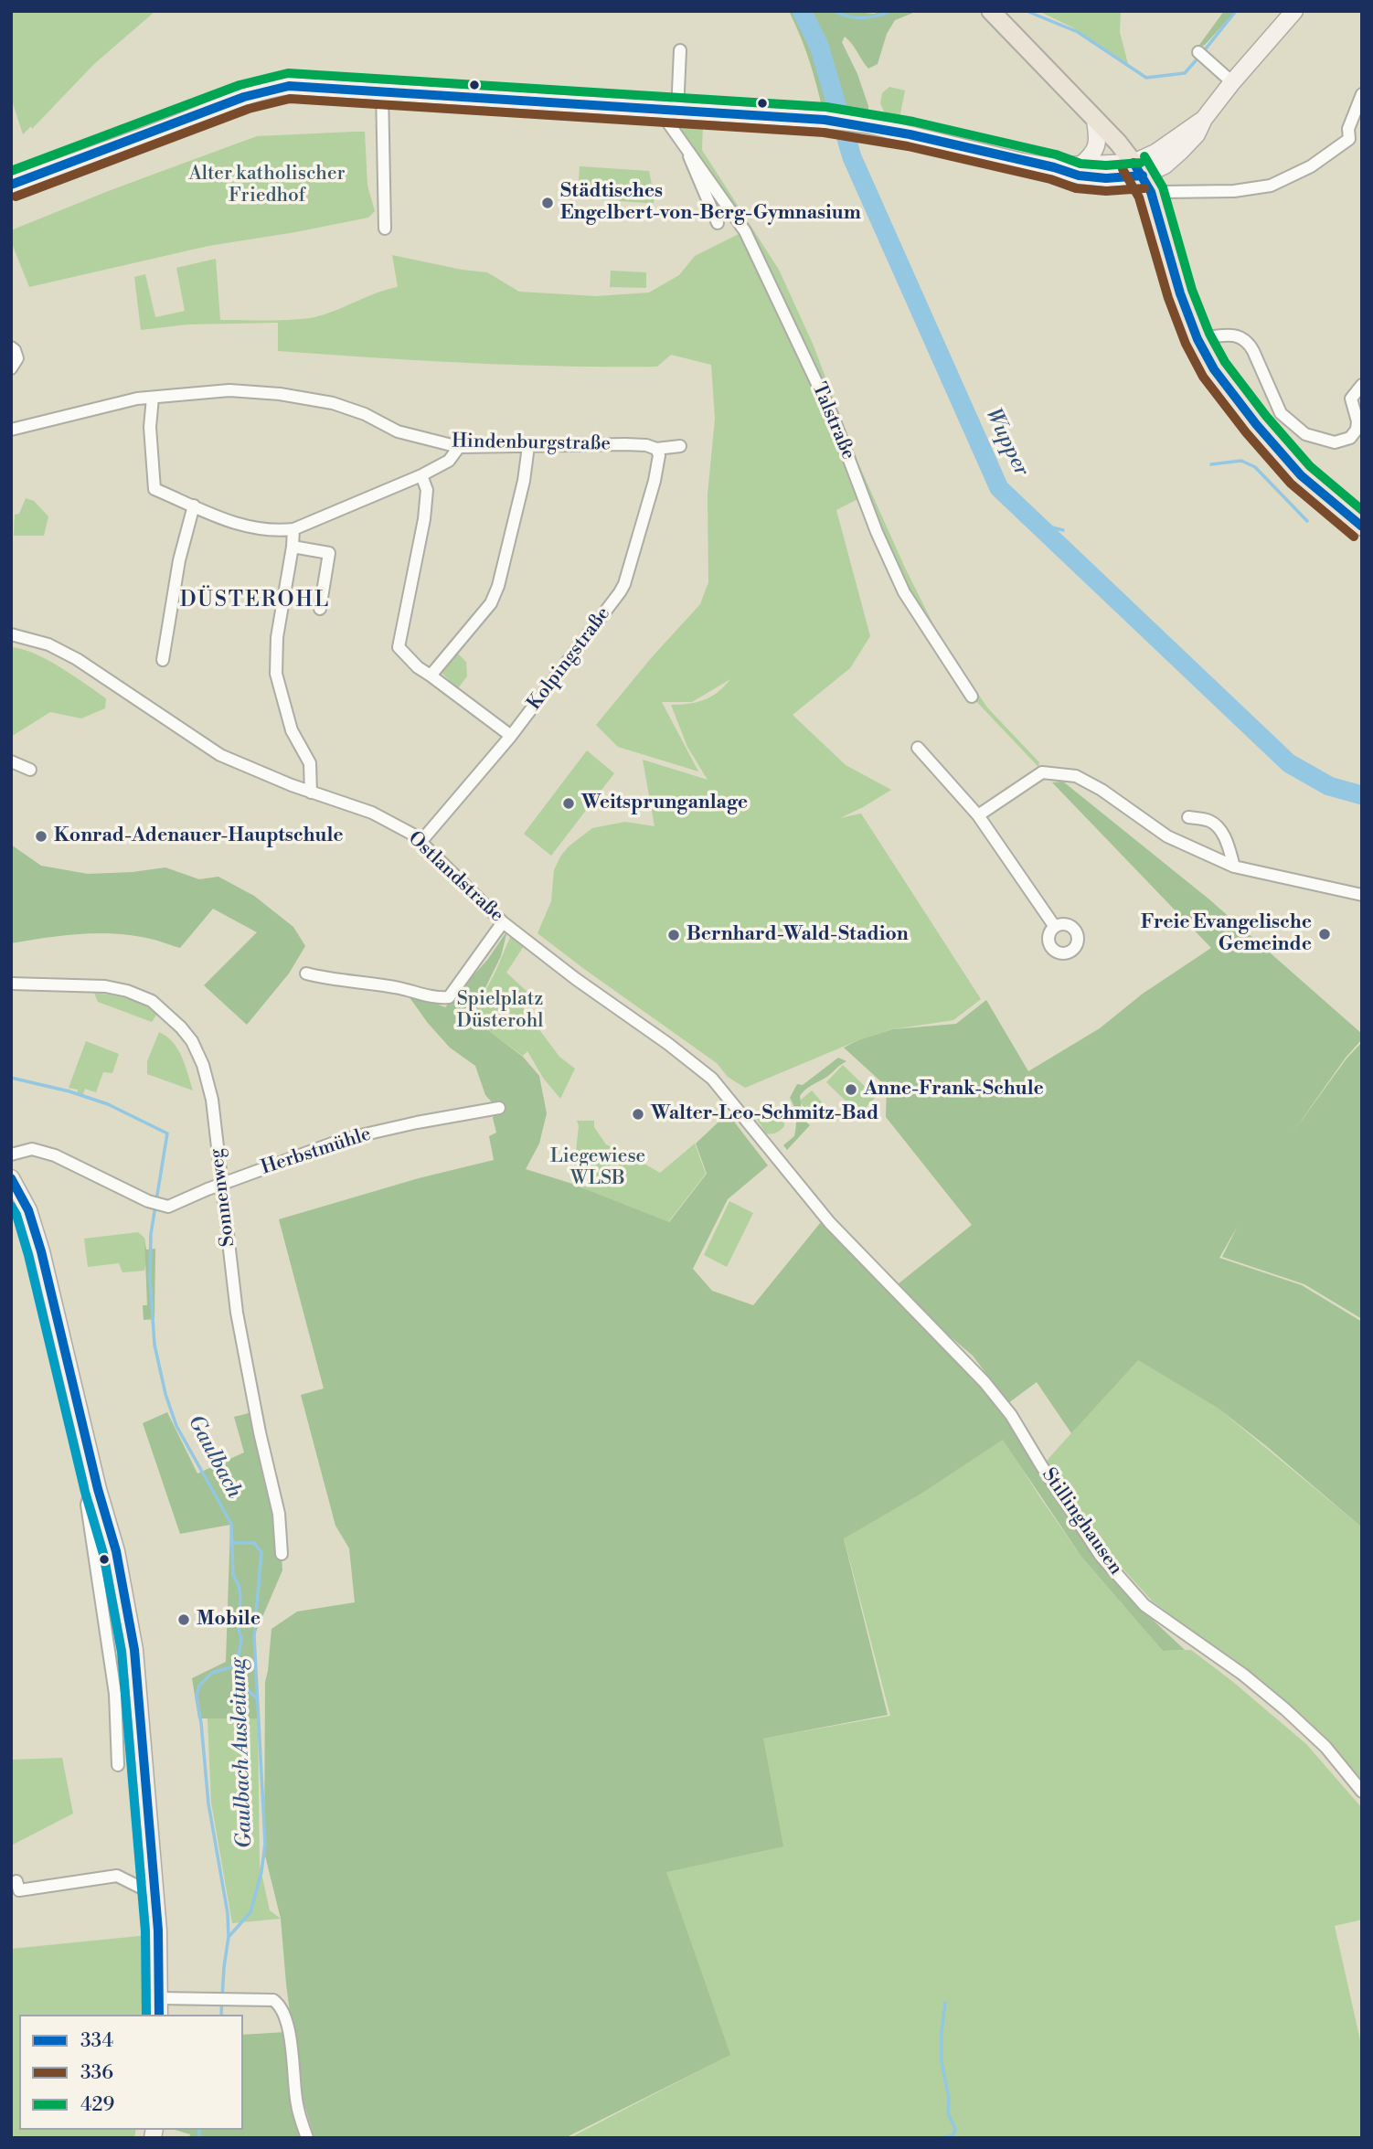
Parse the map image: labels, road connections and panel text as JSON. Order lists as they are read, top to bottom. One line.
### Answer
{"streets":{"street":["Talstraße","Hindenburgstraße","Kolpingstraße","Ostlandstraße","Herbstmühle","Sonnenweg","Stillinghausen"]},"crossings":[["Hindenburgstraße","Kolpingstraße"],["Kolpingstraße","Ostlandstraße"],["Ostlandstraße","Stillinghausen"],["Herbstmühle","Sonnenweg"]],"districts":["DÜSTEROHL"],"water":["Wupper","Gaulbach","Gaulbach Ausleitung"],"parks":["Alter katholischer Friedhof","Spielplatz Düsterohl","Liegewiese WLSB"],"places":["Städtisches Engelbert-von-Berg-Gymnasium","Weitsprunganlage","Konrad-Adenauer-Hauptschule","Freie Evangelische Gemeinde","Bernhard-Wald-Stadion","Anne-Frank-Schule","Walter-Leo-Schmitz-Bad","Mobile"],"lines":["transit line 429","transit line 334","transit line 336"],"legend":["334","336","429"]}
